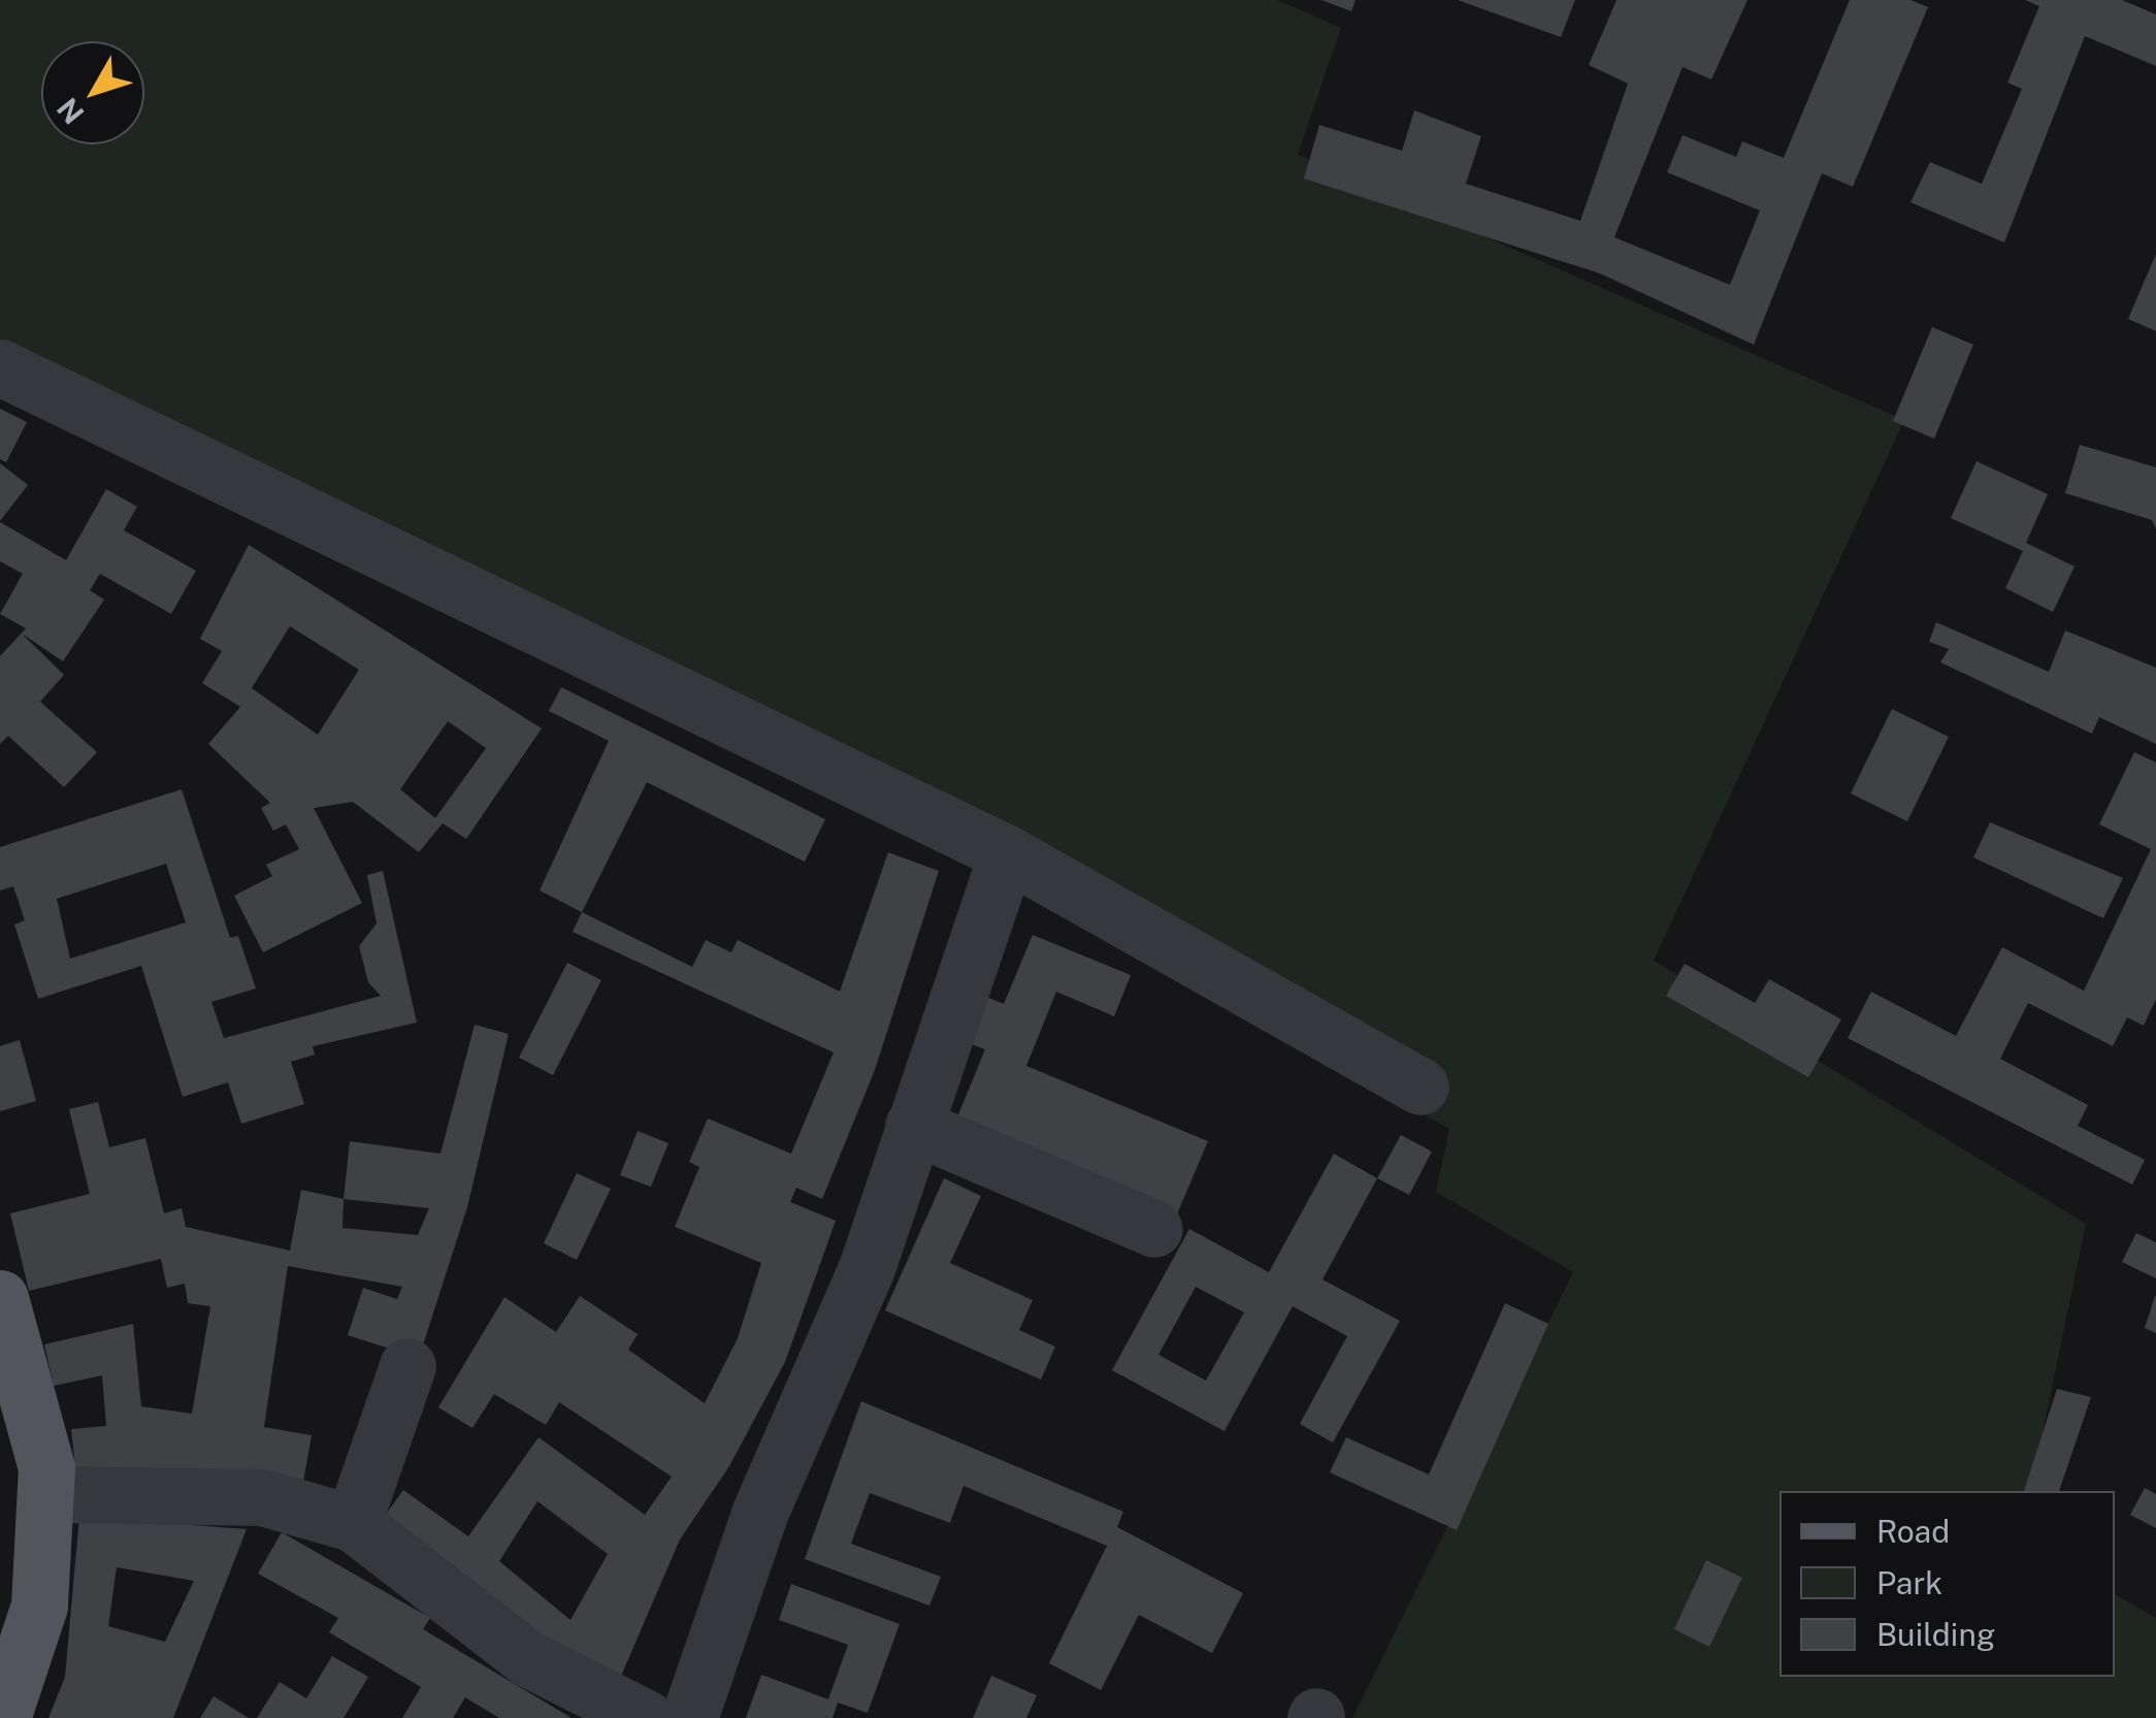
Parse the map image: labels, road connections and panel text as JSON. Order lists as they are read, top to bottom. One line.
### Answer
{"legend":["Road","Park","Building"],"north":"bottom left"}
